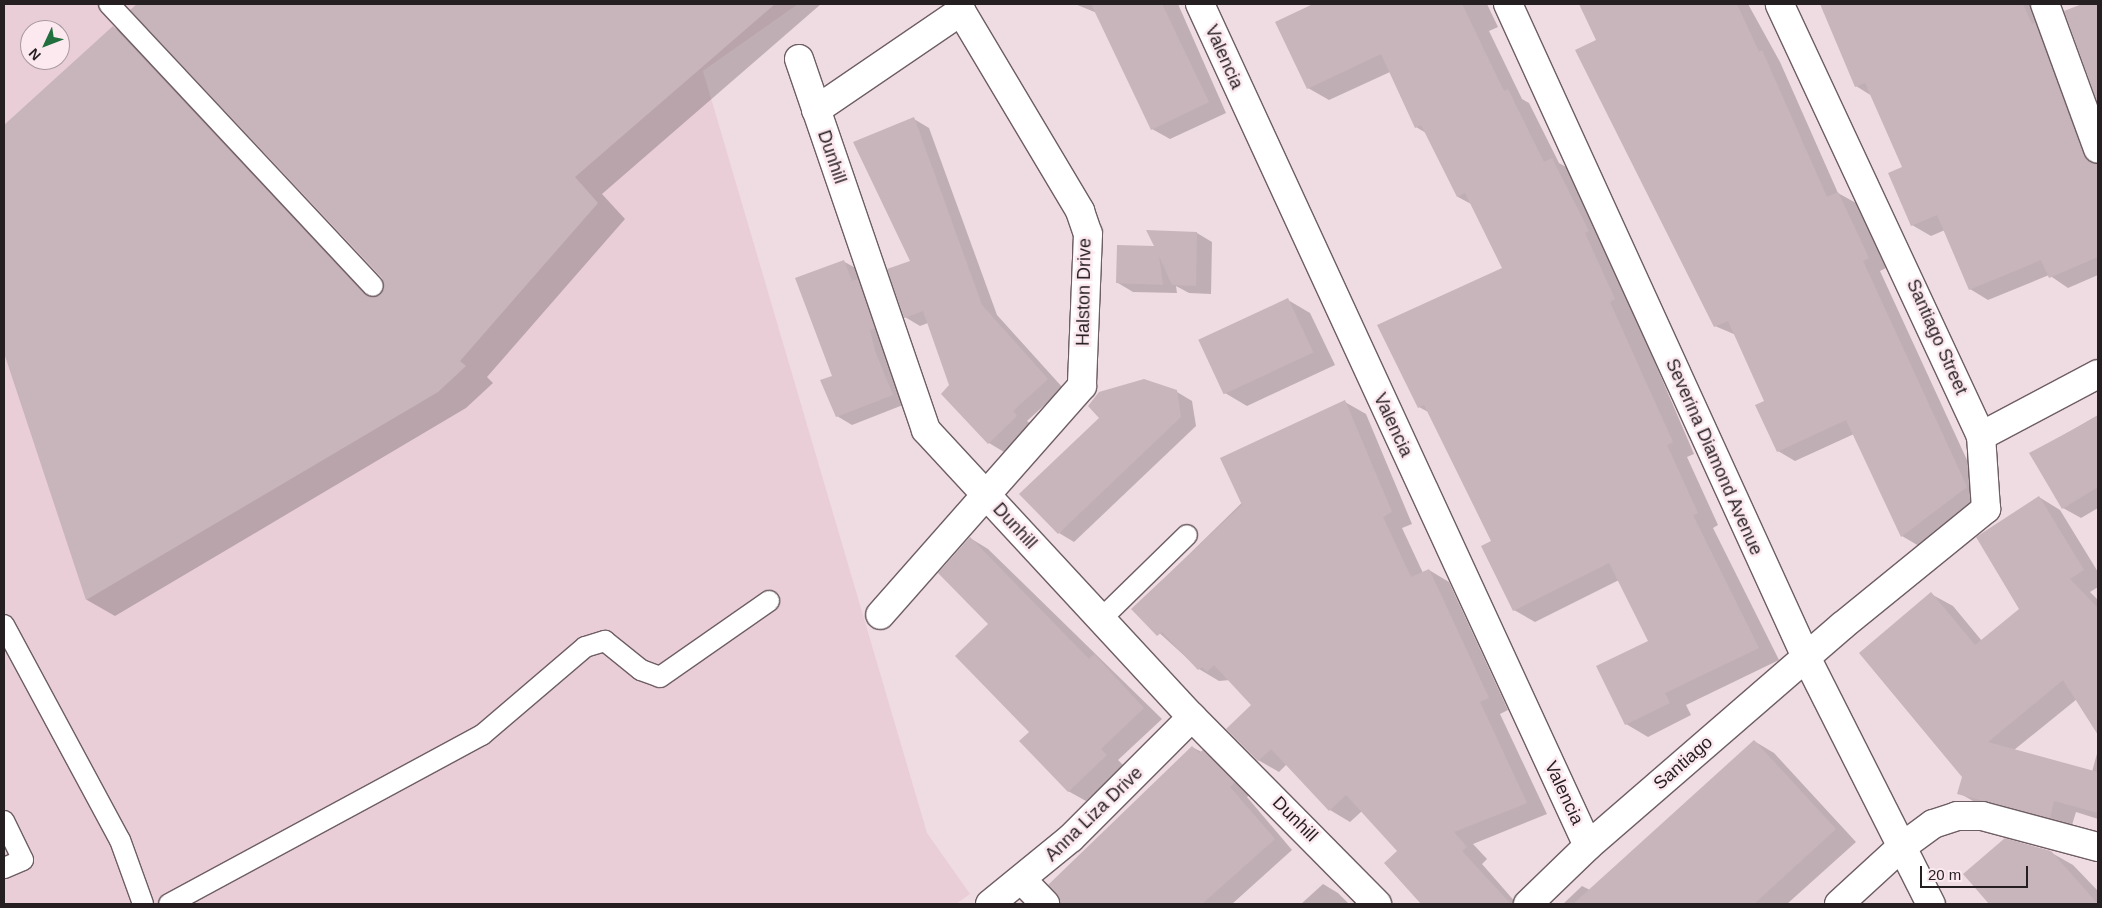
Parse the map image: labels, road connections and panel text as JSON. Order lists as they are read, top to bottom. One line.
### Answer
{"streets":{"street":["Valencia","Dunhill","Halston Drive","Santiago Street","Severina Diamond Avenue","Santiago","Anna Liza Drive"]},"crossings":[["Valencia","Santiago"],["Dunhill","Halston Drive"],["Dunhill","Anna Liza Drive"],["Santiago Street","Santiago"],["Severina Diamond Avenue","Santiago"]],"scale_bar":"20 m","north":"bottom left"}
